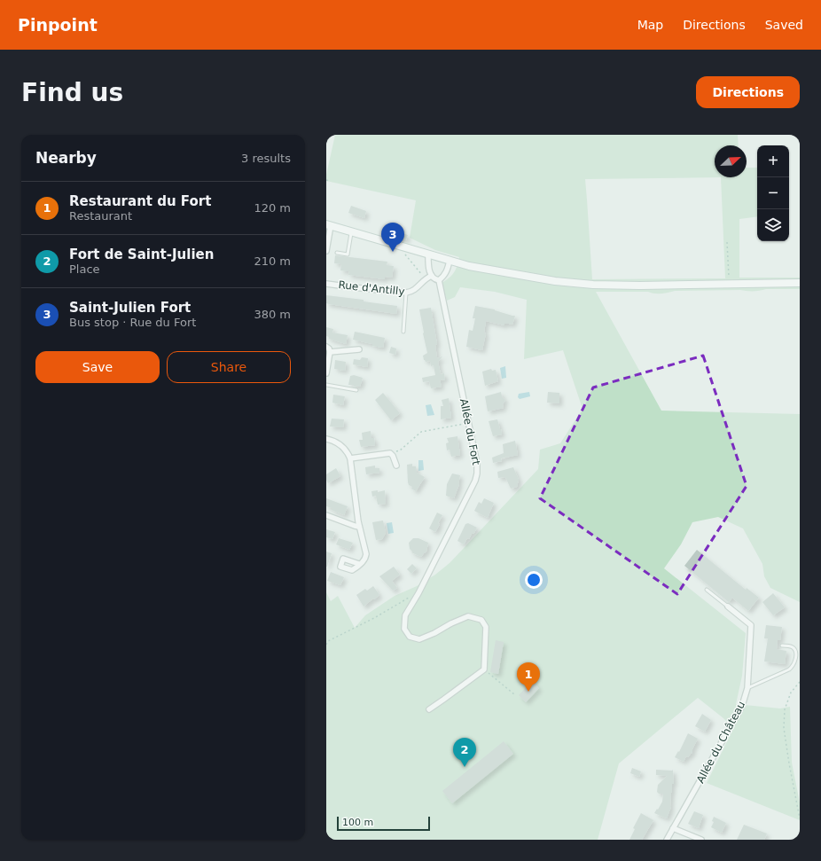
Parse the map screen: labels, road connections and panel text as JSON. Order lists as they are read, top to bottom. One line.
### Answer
{"streets":{"street":["Rue d'Antilly","Allée du Fort","Allée du Château"]},"scale_bar":"100 m","north":"top right","page":{"header":"Pinpoint","nav":["Map","Directions","Saved"],"buttons":["Directions",["Save","Share"]],"title":"Find us","heading":["Nearby","3 results"],"map_buttons":["+","−"],"list":[{"mark":"1","name":"Restaurant du Fort","note":"Restaurant","value":"120 m"},{"mark":"2","name":"Fort de Saint-Julien","note":"Place","value":"210 m"},{"mark":"3","name":"Saint-Julien Fort","note":"Bus stop · Rue du Fort","value":"380 m"}],"pins":["3","1","2"],"scale":"100 m"}}
